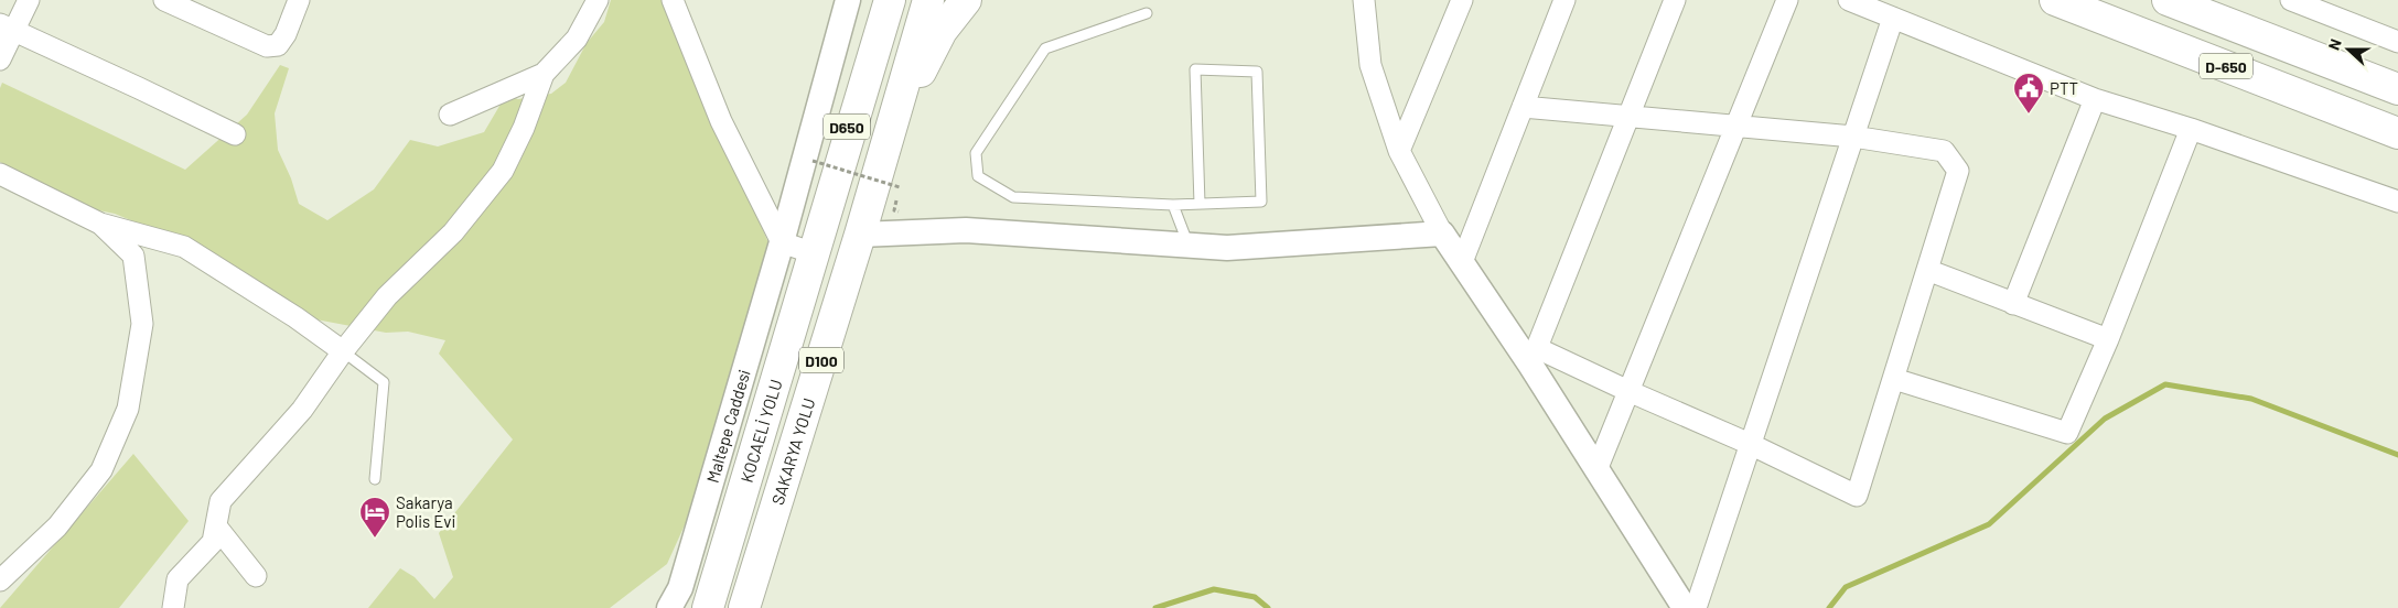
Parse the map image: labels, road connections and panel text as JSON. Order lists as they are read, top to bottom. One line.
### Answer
{"streets":{"highway":["D-650","D650","D100","KOCAELİ YOLU","SAKARYA YOLU"],"street":["Maltepe Caddesi"]},"crossings":[["D650","D100"],["D650","KOCAELİ YOLU"],["D650","SAKARYA YOLU"],["D100","KOCAELİ YOLU"],["D100","SAKARYA YOLU"]],"places":{"public building":["PTT"],"hotel":["Sakarya Polis Evi"]},"north":"left"}
